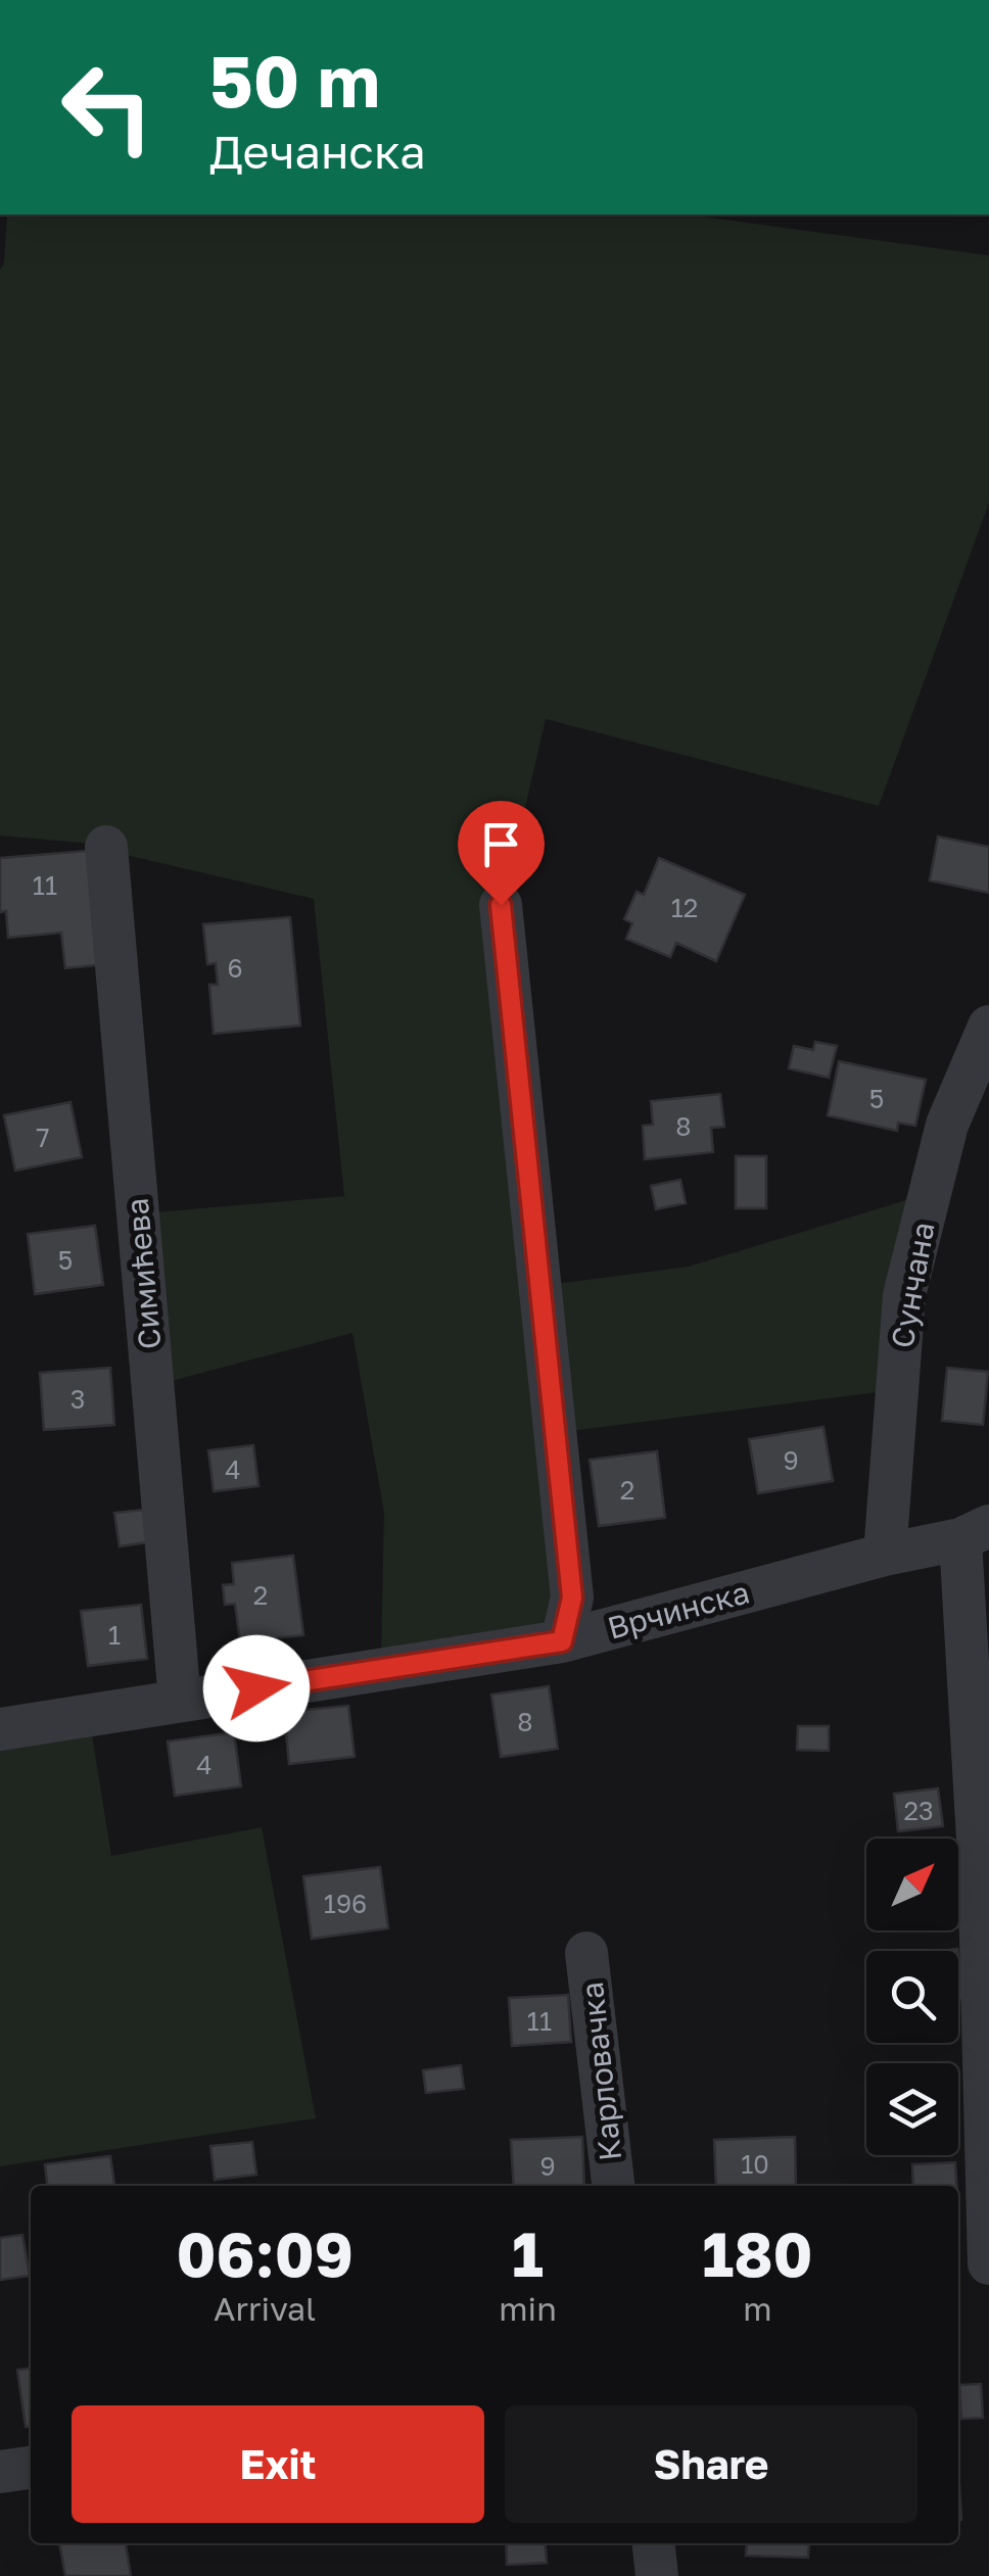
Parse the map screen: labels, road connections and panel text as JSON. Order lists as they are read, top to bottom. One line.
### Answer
{"streets":{"street":["Симићева","Сунчана","Врчинска","Карловачка"]},"crossings":[["Симићева","Врчинска"],["Сунчана","Врчинска"]],"house_numbers":["11","12","6","5","8","7","5","3","9","4","2","2","1","8","4","23","196","11","10","9"],"north":"top right","page":{"turn":["50 m","Дечанска"],"eta":["06:09","Arrival","1","min","180","m"],"buttons":["Exit","Share"]}}
